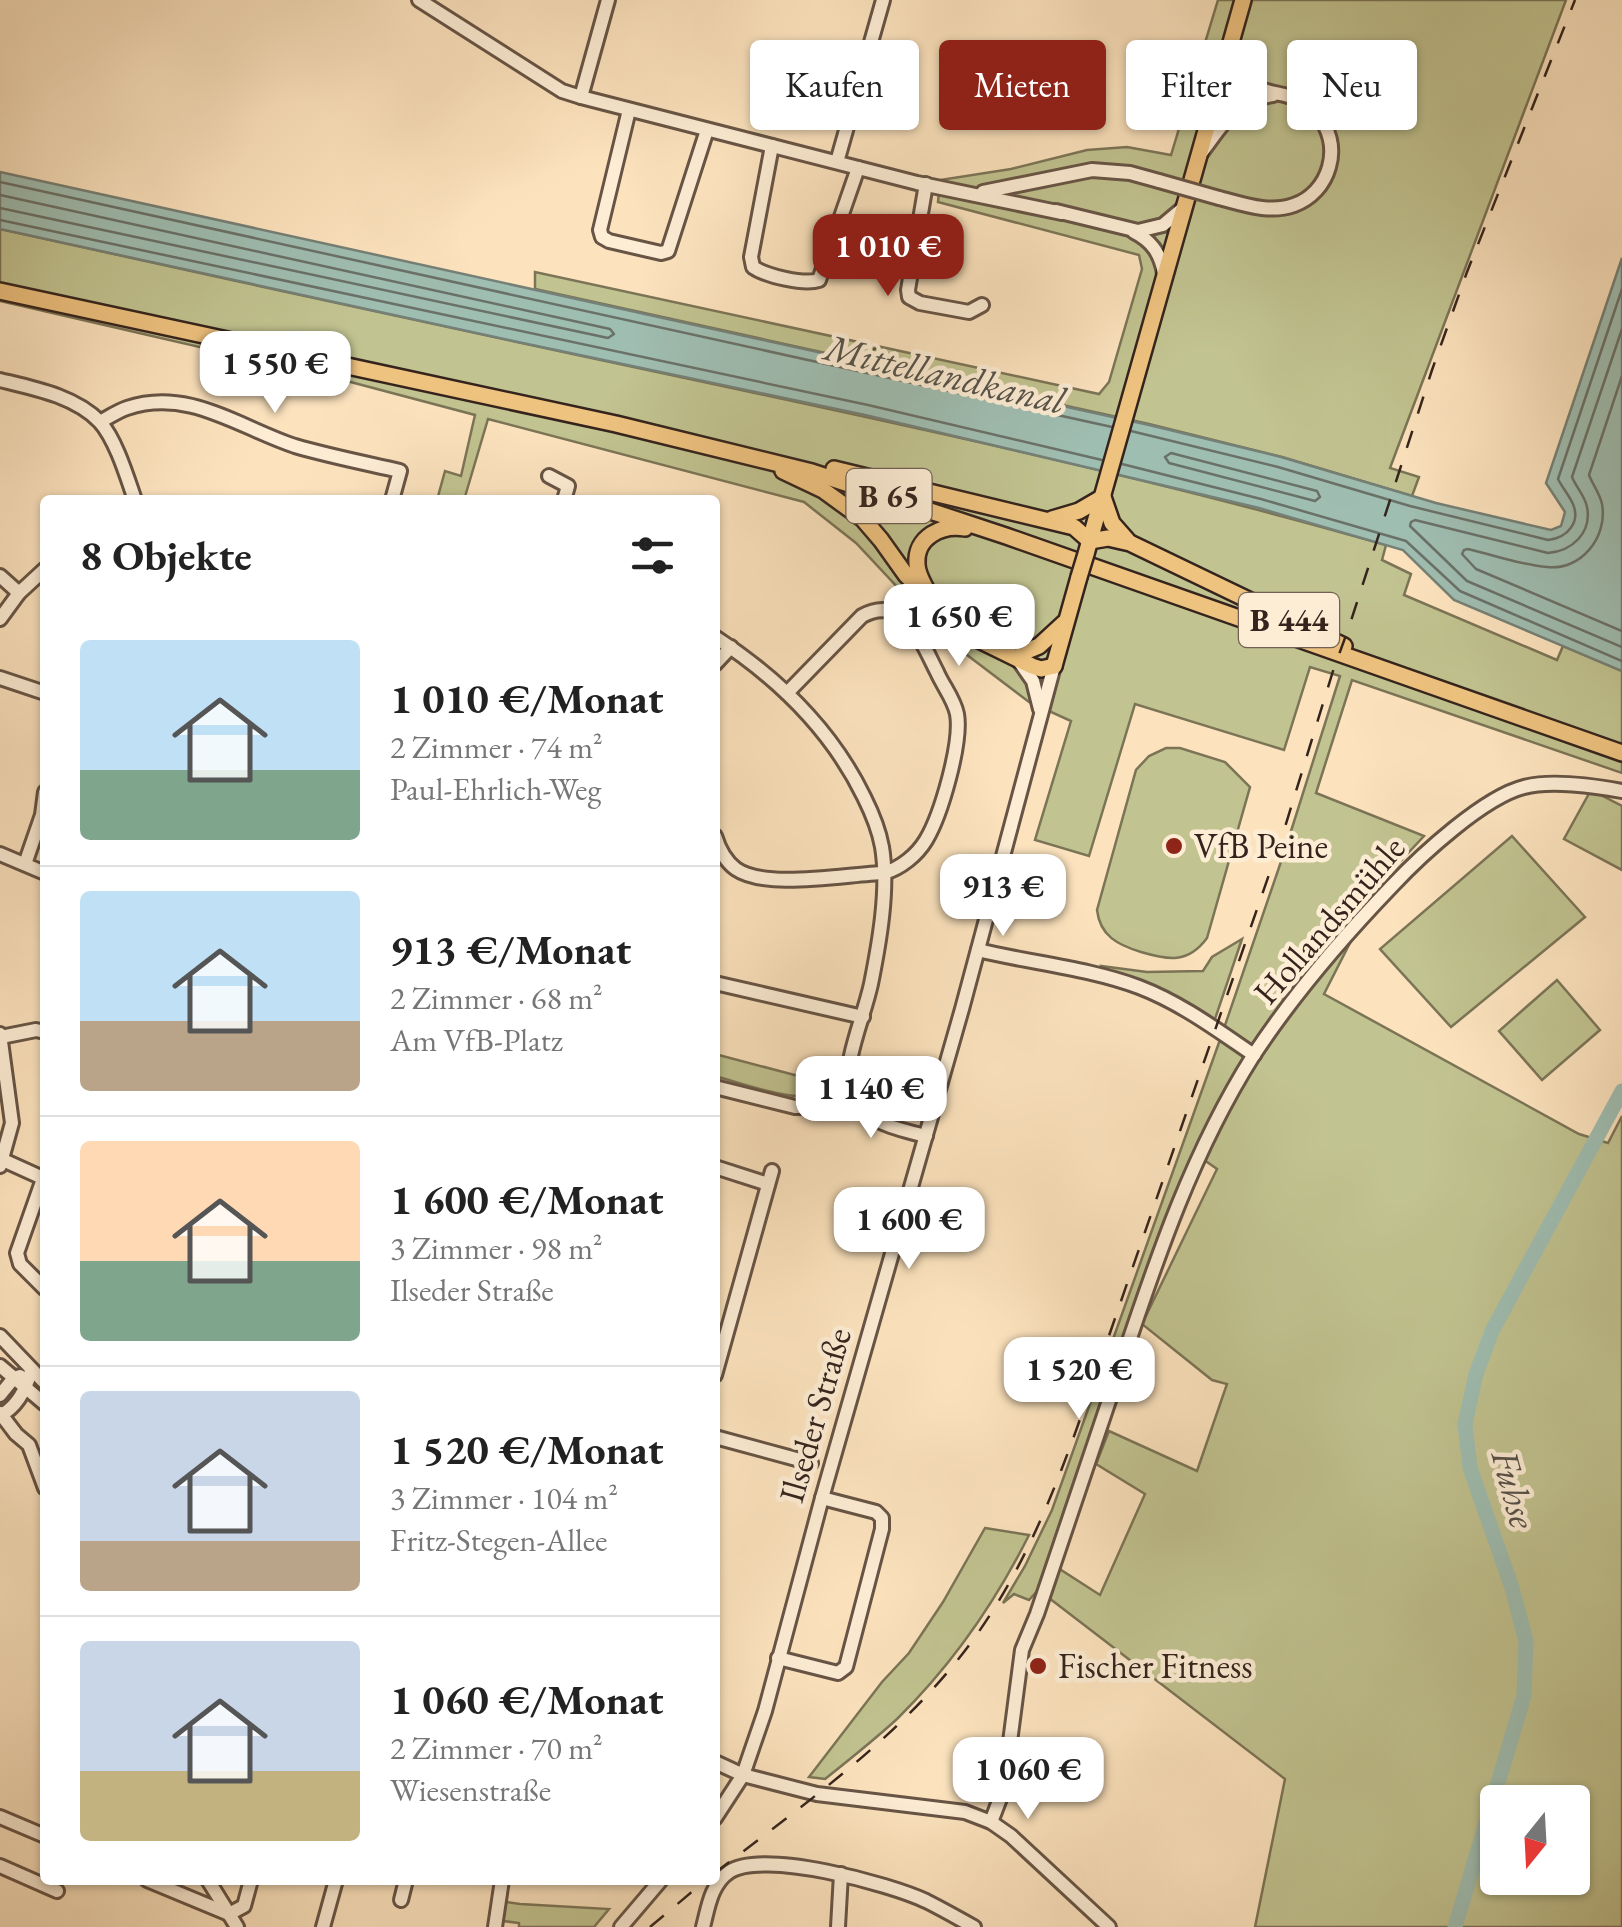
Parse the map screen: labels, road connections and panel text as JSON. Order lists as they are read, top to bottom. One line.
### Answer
{"streets":{"main road":["B 65","B 444"],"street":["Hollandsmühle","Ilseder Straße"]},"crossings":[["B 65","B 444"]],"water":["Mittellandkanal","Fuhse"],"places":["VfB Peine","Fischer Fitness"],"north":"bottom","page":{"chip":["Kaufen","Mieten","Filter","Neu"],"price":["1 010 €","1 550 €","1 650 €","913 €","1 140 €","1 600 €","1 520 €","1 060 €"],"heading":"8 Objekte","list":[{"name":"1 010 €/Monat","note":"2 Zimmer · 74 m² · Paul-Ehrlich-Weg"},{"name":"913 €/Monat","note":"2 Zimmer · 68 m² · Am VfB-Platz"},{"name":"1 600 €/Monat","note":"3 Zimmer · 98 m² · Ilseder Straße"},{"name":"1 520 €/Monat","note":"3 Zimmer · 104 m² · Fritz-Stegen-Allee"},{"name":"1 060 €/Monat","note":"2 Zimmer · 70 m² · Wiesenstraße"}]}}
